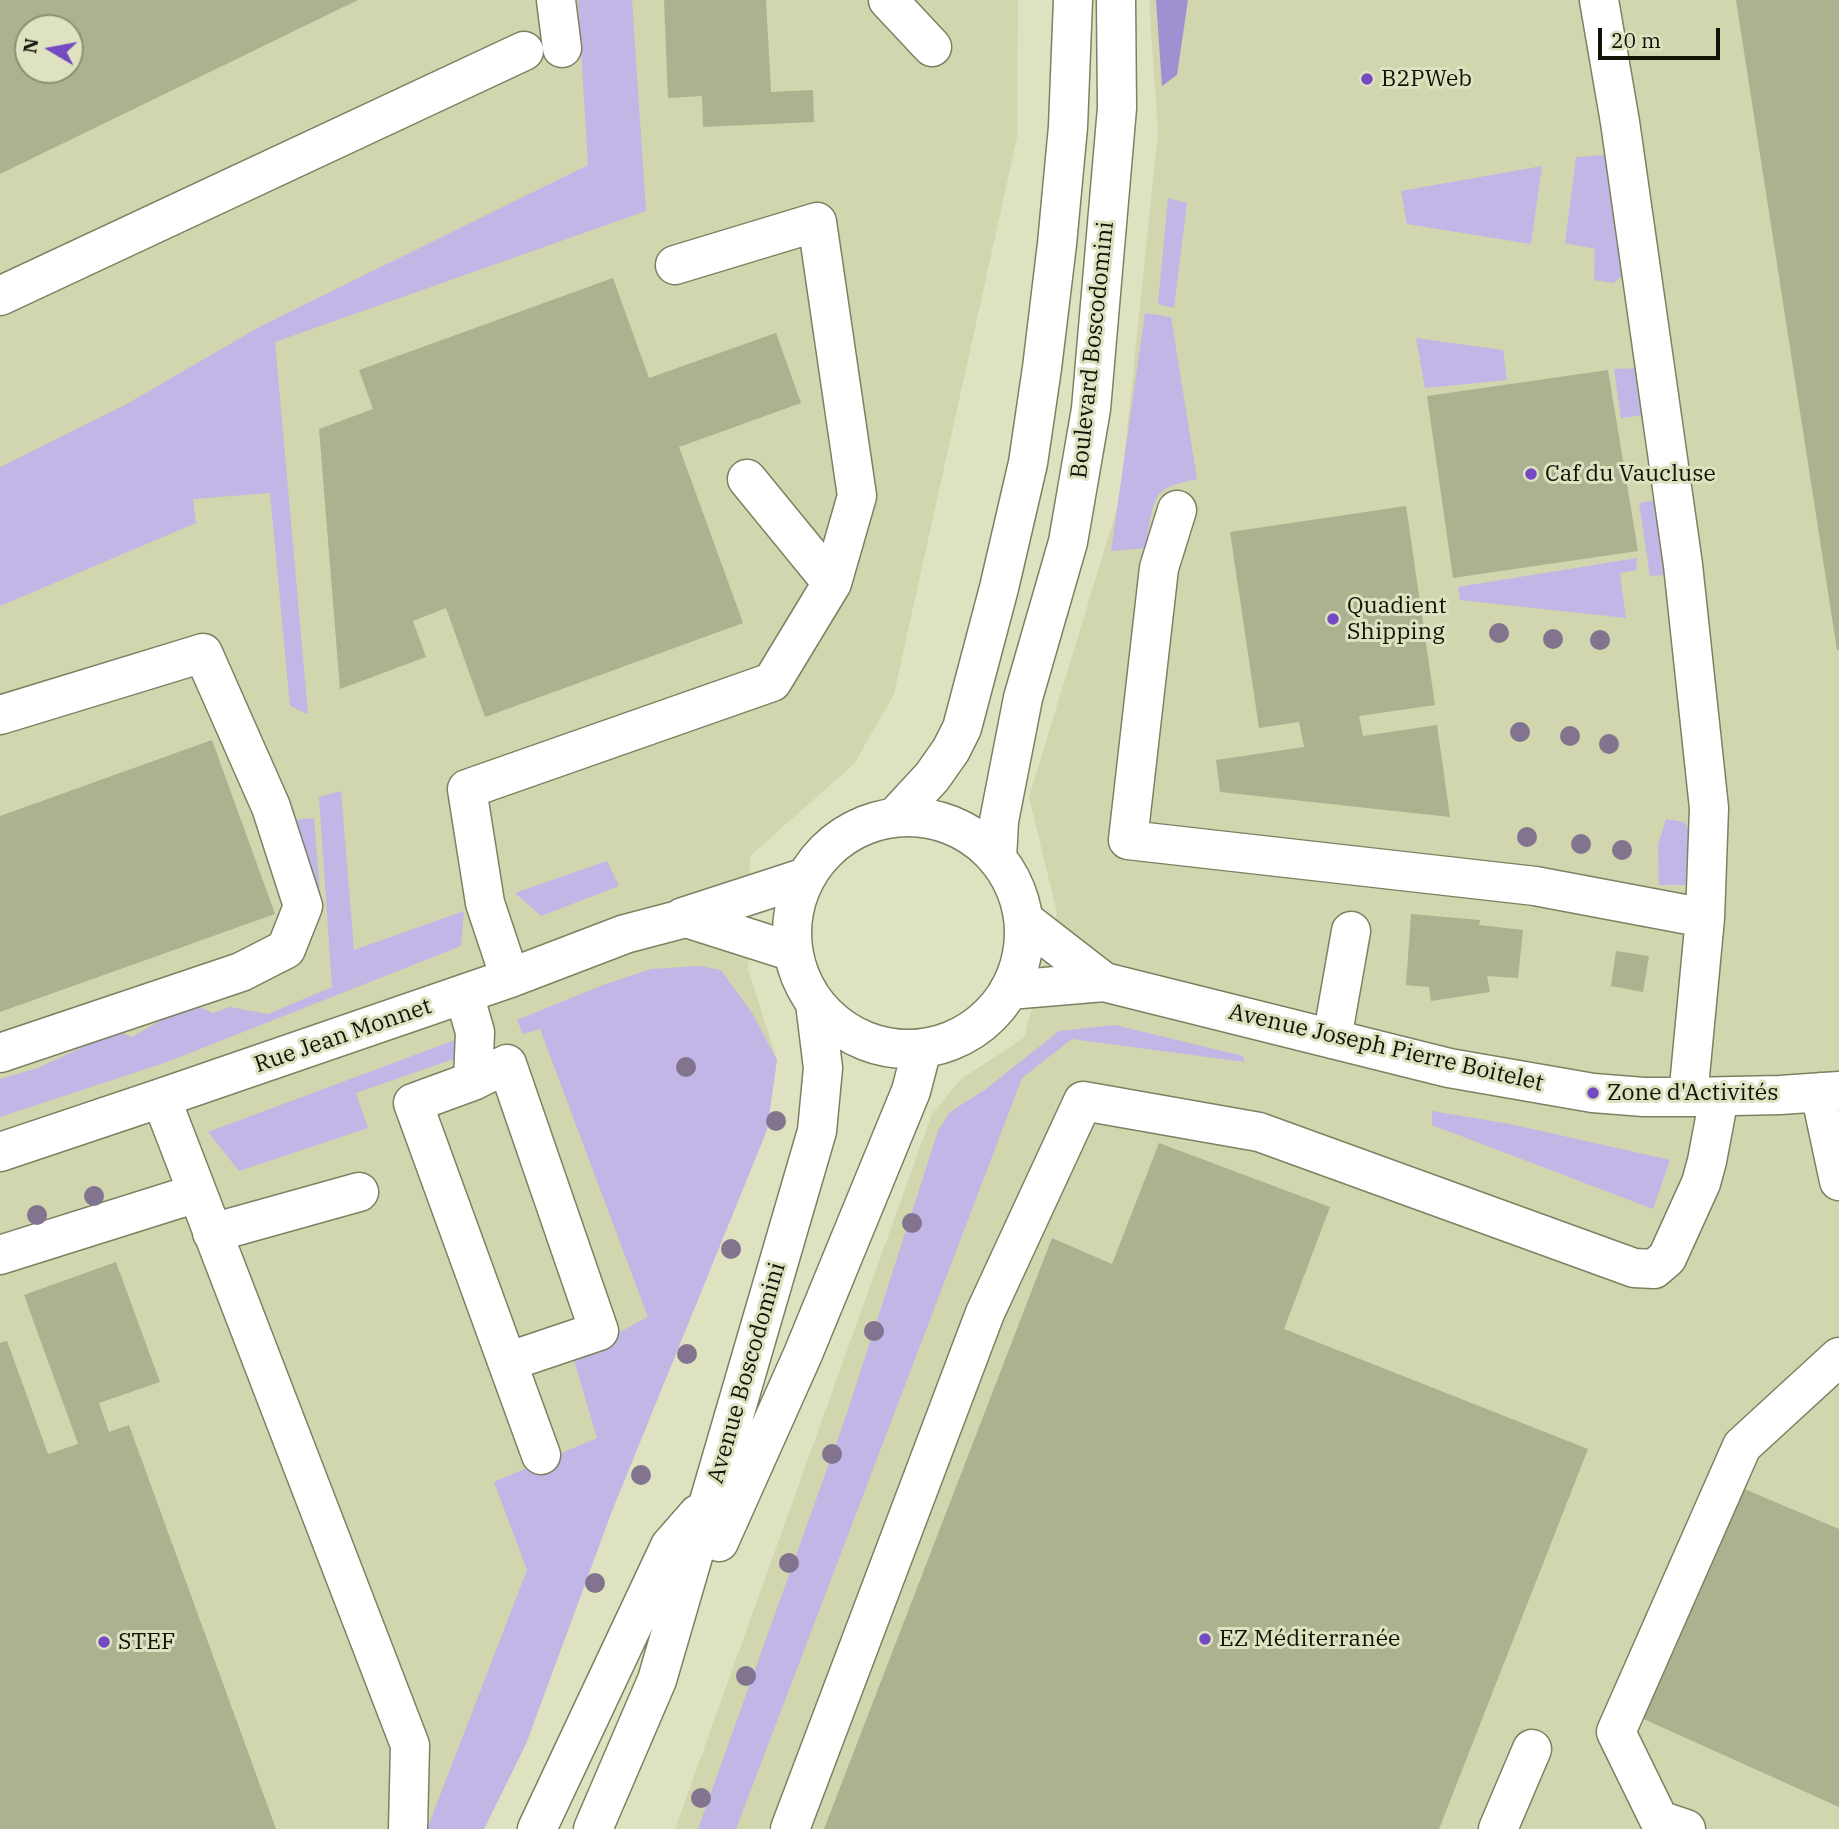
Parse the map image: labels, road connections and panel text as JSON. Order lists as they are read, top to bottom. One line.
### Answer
{"streets":{"main road":["Boulevard Boscodomini","Rue Jean Monnet","Avenue Joseph Pierre Boitelet","Avenue Boscodomini"]},"crossings":[["Boulevard Boscodomini","Rue Jean Monnet"],["Boulevard Boscodomini","Avenue Joseph Pierre Boitelet"],["Boulevard Boscodomini","Avenue Boscodomini"],["Rue Jean Monnet","Avenue Joseph Pierre Boitelet"],["Rue Jean Monnet","Avenue Boscodomini"],["Avenue Joseph Pierre Boitelet","Avenue Boscodomini"]],"places":["B2PWeb","Caf du Vaucluse","Quadient Shipping","Zone d'Activités","EZ Méditerranée","STEF"],"scale_bar":"20 m","north":"left"}
